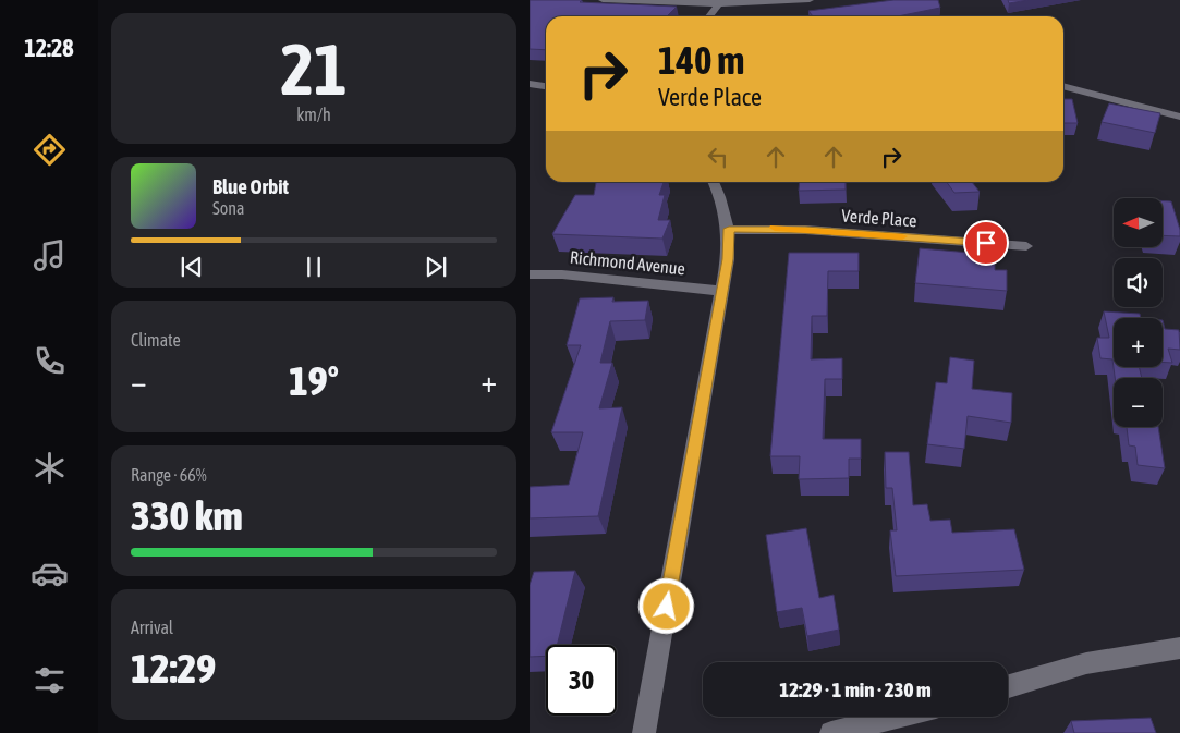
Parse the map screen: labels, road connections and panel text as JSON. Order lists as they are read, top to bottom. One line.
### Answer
{"streets":{"street":["Verde Place","Richmond Avenue"]},"north":"left","page":{"tabs":"12:28","tile":[["21","km/h"],"Climate",["Range · 66%","330 km"],["Arrival","12:29"]],"turn":["140 m","Verde Place"],"song":["Blue Orbit","Sona"],"map_buttons":["+","−"],"heat":["−","19°","+"],"limit":"30","trip":"12:29 · 1 min · 230 m"}}
